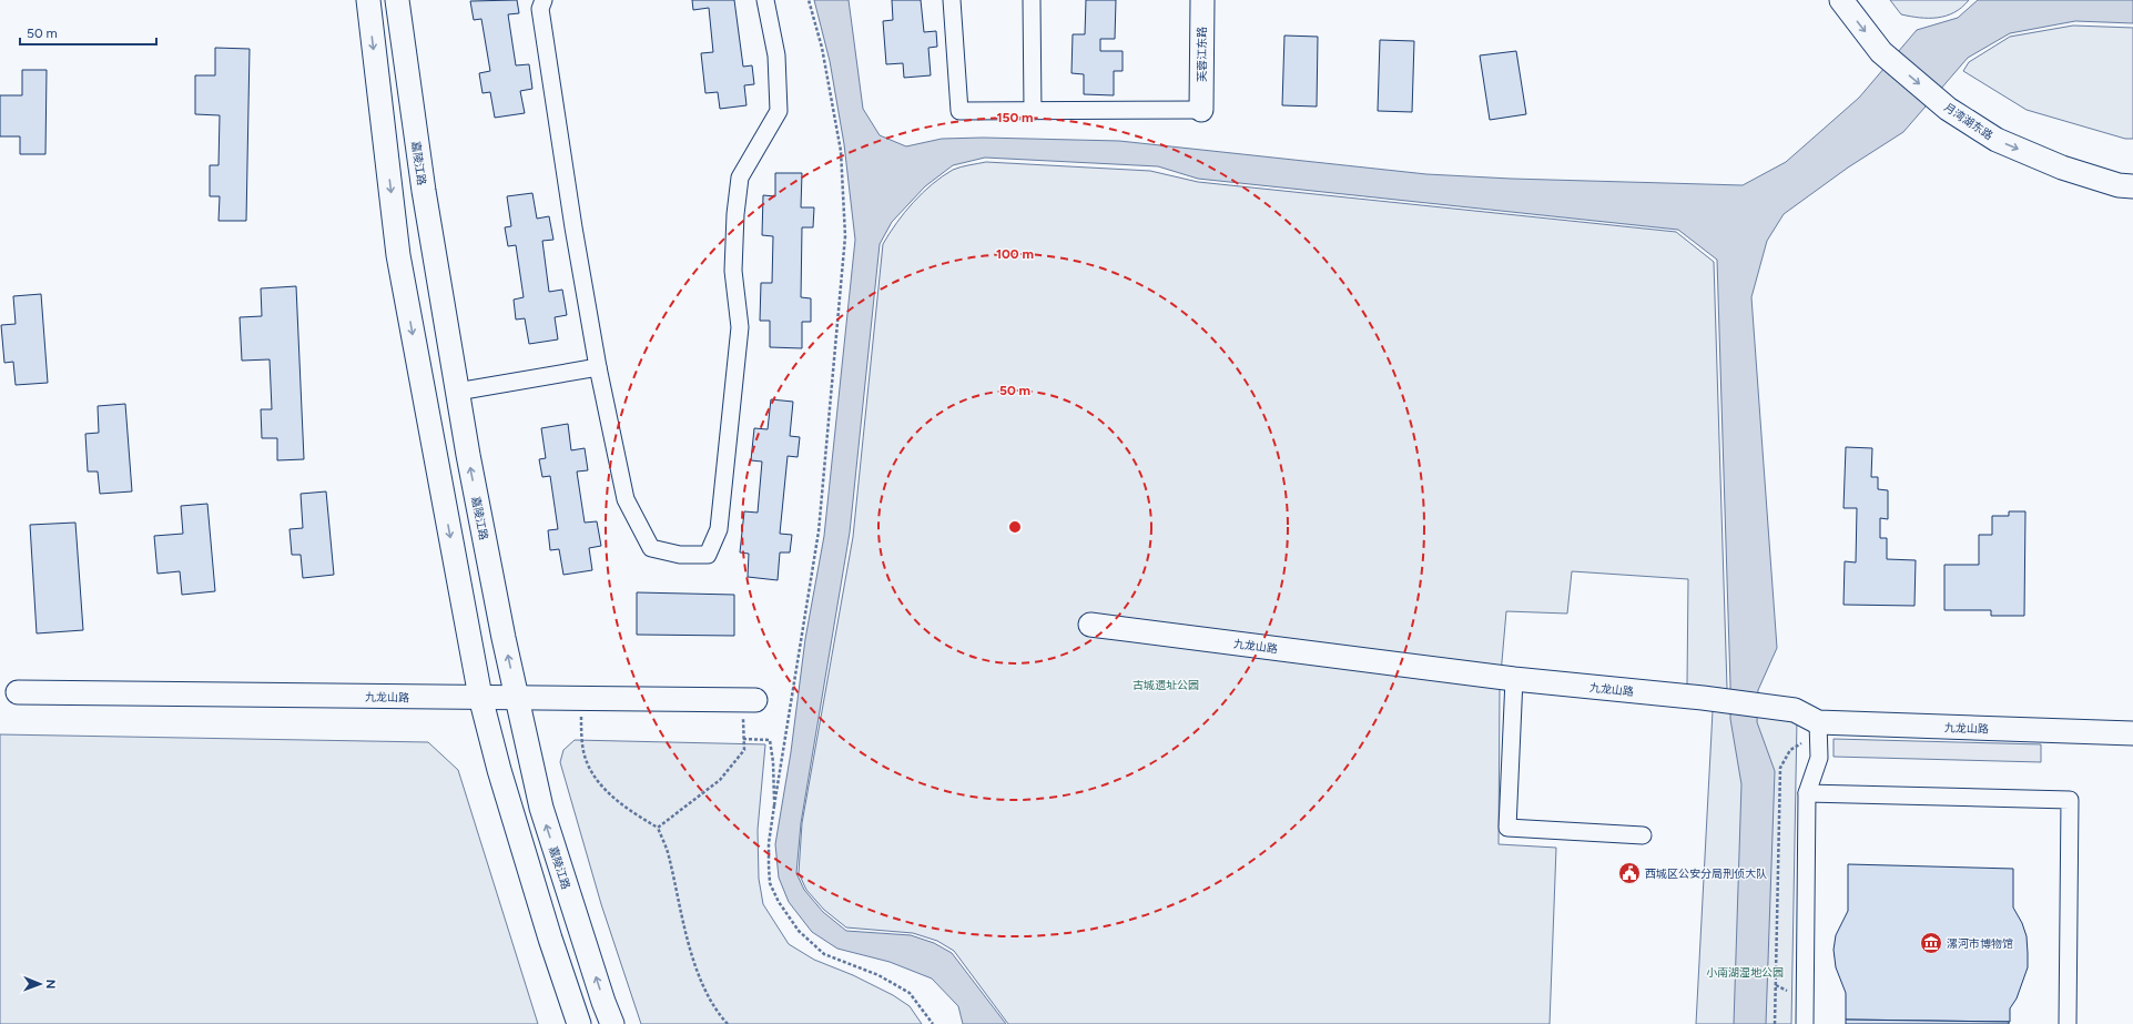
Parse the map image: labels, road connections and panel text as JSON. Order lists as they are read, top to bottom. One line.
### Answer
{"streets":{"street":["芙蓉江东路","月湾湖东路","嘉陵江路","九龙山路"]},"crossings":[["嘉陵江路","九龙山路"]],"one_way":["月湾湖东路"],"parks":["古城遗址公园","小南湖湿地公园"],"places":{"public building":["西城区公安分局刑侦大队"],"museum":["漯河市博物馆"]},"scale_bar":"50 m","north":"right","rings":["150 m","100 m","50 m"]}
